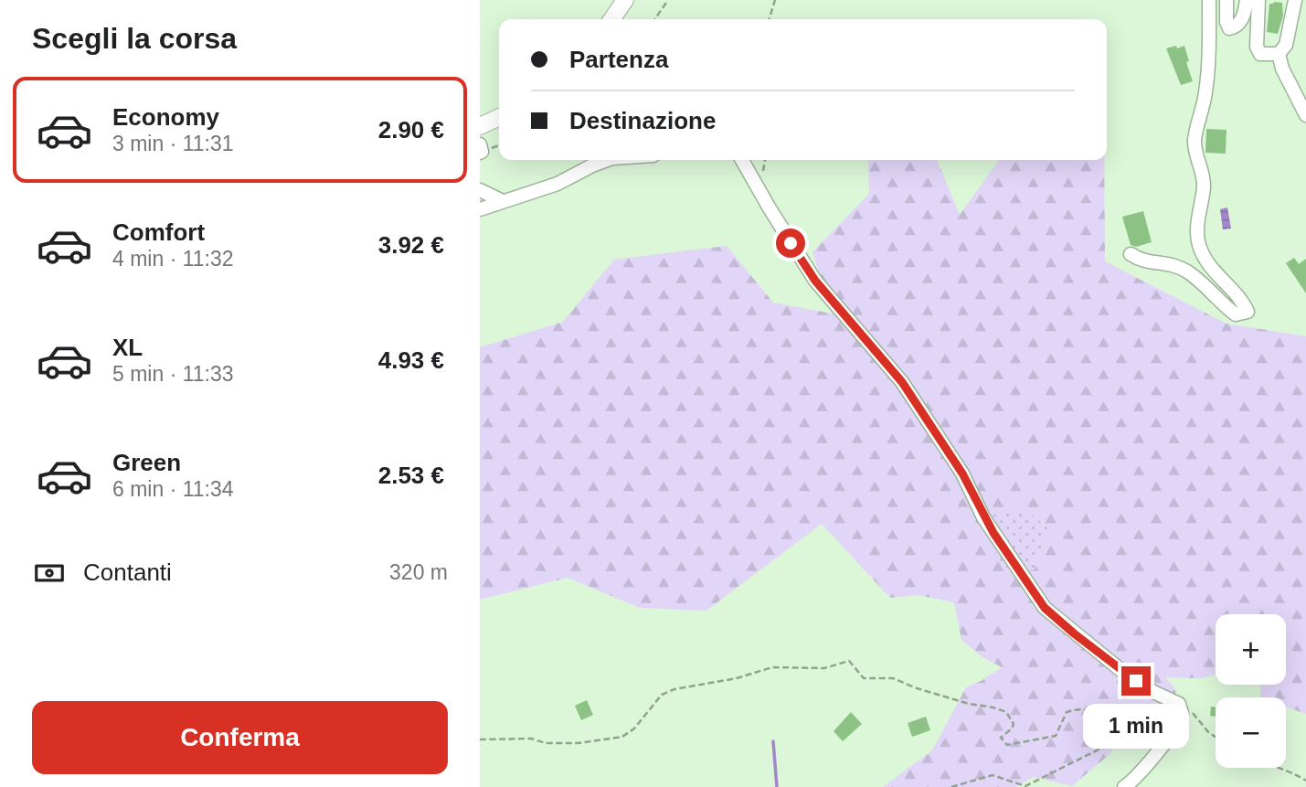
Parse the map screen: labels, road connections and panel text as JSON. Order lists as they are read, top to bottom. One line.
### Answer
{"page":{"heading":"Scegli la corsa","banner":["Partenza","Destinazione"],"list":[{"name":"Economy","note":"3 min · 11:31","value":"2.90 €"},{"name":"Comfort","note":"4 min · 11:32","value":"3.92 €"},{"name":"XL","note":"5 min · 11:33","value":"4.93 €"},{"name":"Green","note":"6 min · 11:34","value":"2.53 €"}],"pay":["Contanti","320 m"],"map_buttons":["+","−"],"buttons":"Conferma","bubble":"1 min"}}
